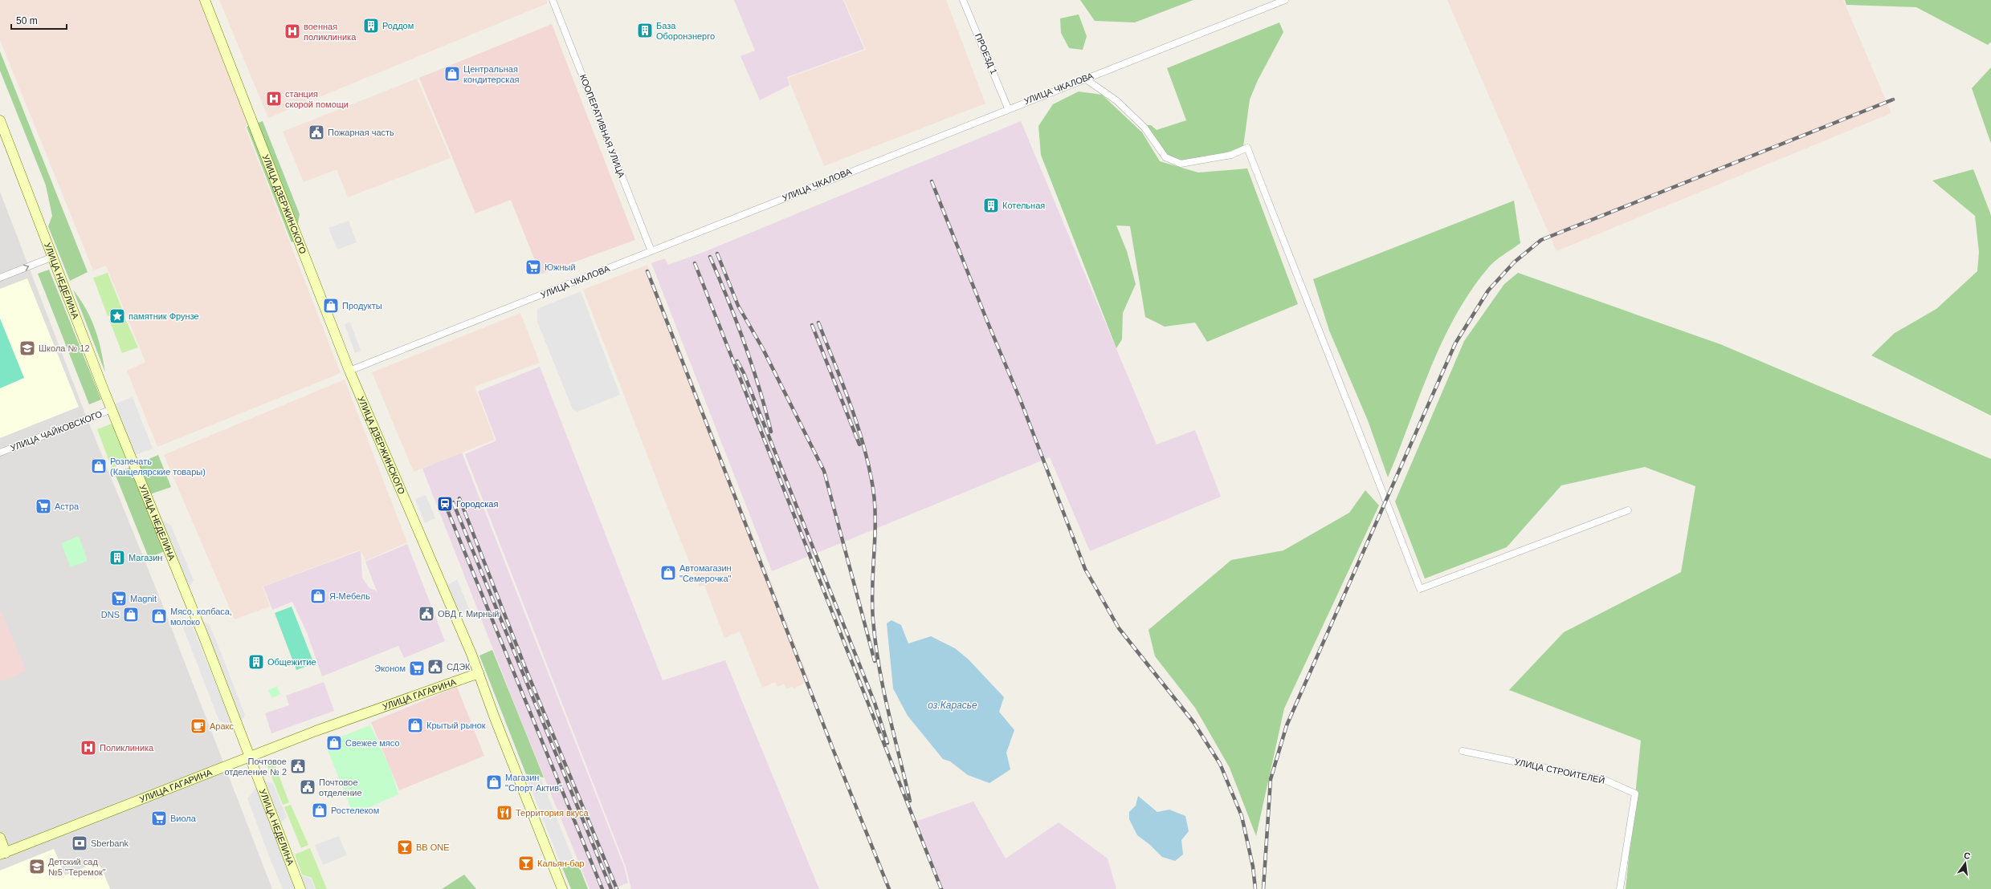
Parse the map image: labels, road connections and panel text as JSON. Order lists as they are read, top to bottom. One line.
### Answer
{"streets":{"street":["ПРОЕЗД 1","УЛИЦА ЧКАЛОВА","КООПЕРАТИВНАЯ УЛИЦА","УЛИЦА ДЗЕРЖИНСКОГО","УЛИЦА НЕДЕЛИНА","УЛИЦА ЧАЙКОВСКОГО","УЛИЦА ГАГАРИНА","УЛИЦА СТРОИТЕЛЕЙ"]},"crossings":[["ПРОЕЗД 1","УЛИЦА ЧКАЛОВА"],["УЛИЦА ЧКАЛОВА","КООПЕРАТИВНАЯ УЛИЦА"],["УЛИЦА ЧКАЛОВА","УЛИЦА ДЗЕРЖИНСКОГО"],["УЛИЦА ДЗЕРЖИНСКОГО","УЛИЦА ГАГАРИНА"],["УЛИЦА НЕДЕЛИНА","УЛИЦА ЧАЙКОВСКОГО"],["УЛИЦА НЕДЕЛИНА","УЛИЦА ГАГАРИНА"]],"water":["оз.Карасье"],"places":{"building":["Роддом","База Оборонэнерго","Котельная","Магазин","Общежитие"],"hospital":["военная поликлиника","станция скорой помощи","Поликлиника"],"shop":["Центральная кондитерская","Продукты","Розпечать (Канцелярские товары)","Автомагазин \"Семерочка\"","Я-Мебель","DNS","Мясо, колбаса, молоко","Крытый рынок","Свежее мясо","Магазин \"Спорт Актив\"","Ростелеком"],"public building":["Пожарная часть","ОВД г. Мирный","СДЭК","Почтовое отделение № 2","Почтовое отделение"],"supermarket":["Южный","Астра","Magnit","Эконом","Виола"],"place":["памятник Фрунзе"],"school or university":["Школа № 12","Детский сад №5 \"Теремок\""],"station":["Городская"],"cafe":["Аракс"],"restaurant":["Территория вкуса"],"bank":["Sberbank"],"bar":["BB ONE","Кальян-бар"]},"scale_bar":"50 m","north":"top"}
